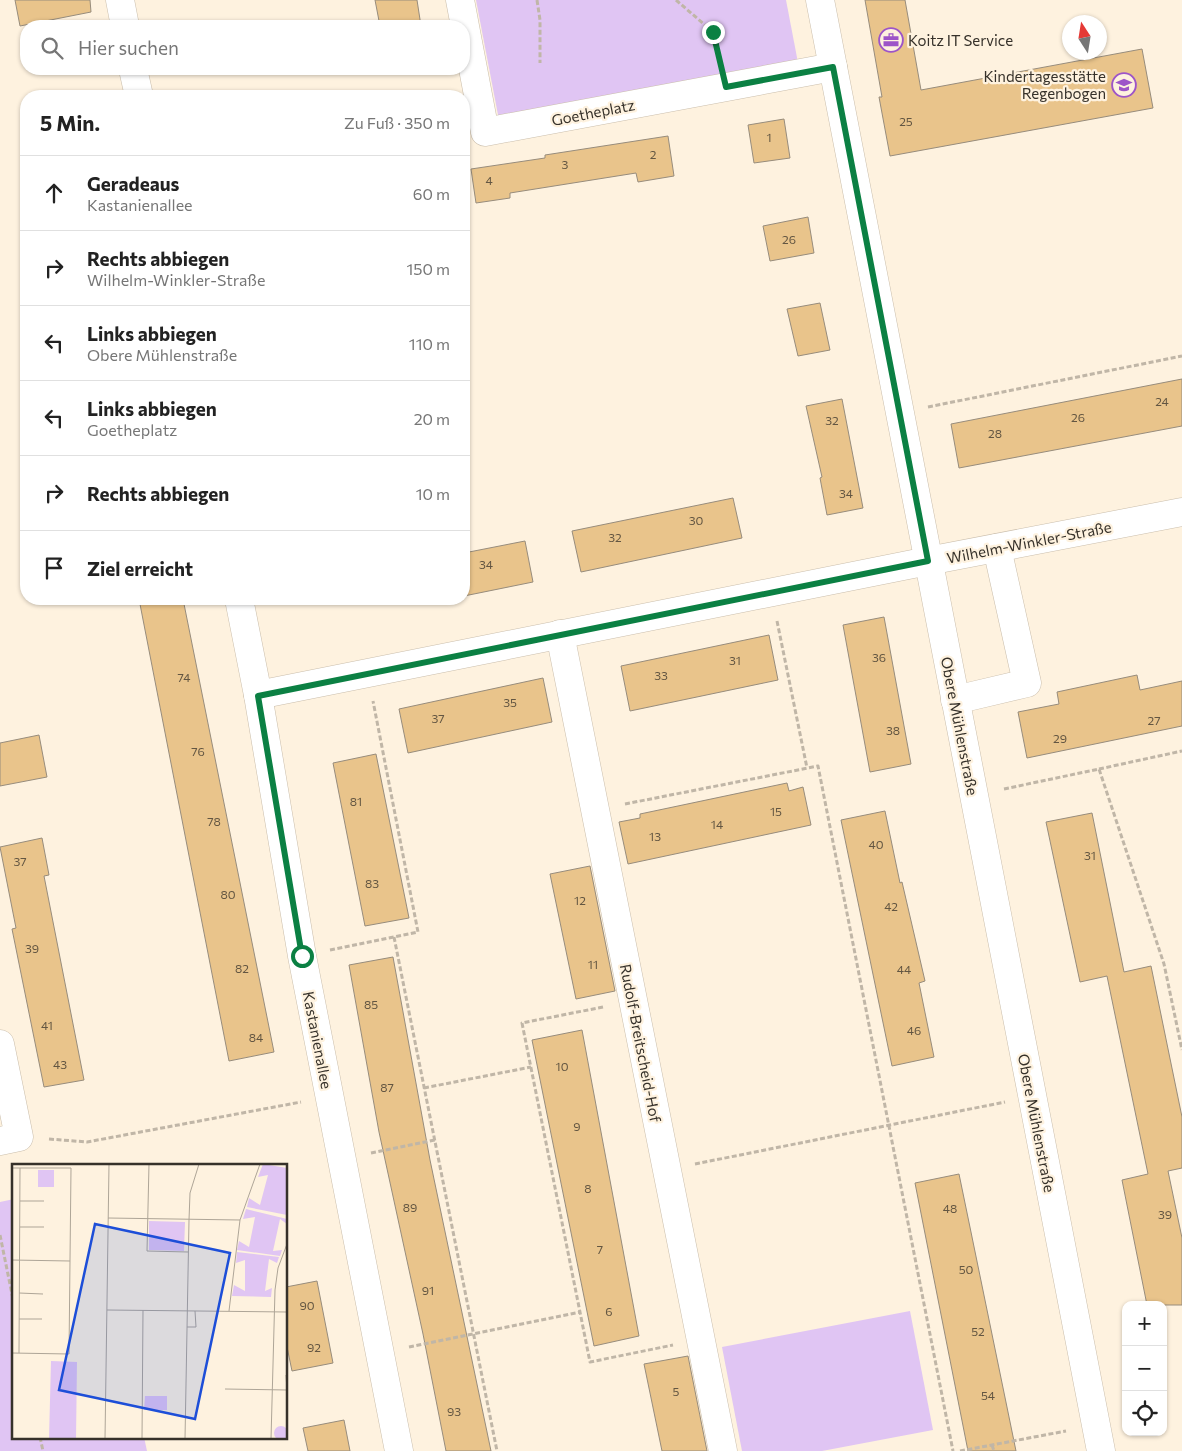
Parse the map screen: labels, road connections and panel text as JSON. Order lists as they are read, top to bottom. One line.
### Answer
{"streets":{"street":["Goetheplatz","Wilhelm-Winkler-Straße","Obere Mühlenstraße","Kastanienallee","Rudolf-Breitscheid-Hof"]},"crossings":[["Goetheplatz","Obere Mühlenstraße"],["Wilhelm-Winkler-Straße","Obere Mühlenstraße"],["Wilhelm-Winkler-Straße","Kastanienallee"],["Wilhelm-Winkler-Straße","Rudolf-Breitscheid-Hof"]],"places":{"office":["Koitz IT Service"],"school or university":["Kindertagesstätte Regenbogen"]},"house_numbers":["25","1","2","3","4","26","24","26","32","28","34","30","32","34","36","31","33","74","35","37","27","38","29","76","81","15","78","14","13","40","31","37","83","80","12","42","39","11","82","44","85","41","46","84","43","10","87","9","8","89","48","39","7","50","91","90","6","52","92","5","54","93"],"north":"top","page":{"search":"Hier suchen","heading":["5 Min.","Zu Fuß · 350 m"],"list":[["Geradeaus","Kastanienallee","60 m"],["Rechts abbiegen","Wilhelm-Winkler-Straße","150 m"],["Links abbiegen","Obere Mühlenstraße","110 m"],["Links abbiegen","Goetheplatz","20 m"],["Rechts abbiegen","10 m"],"Ziel erreicht"],"map_buttons":["+","−"]}}
